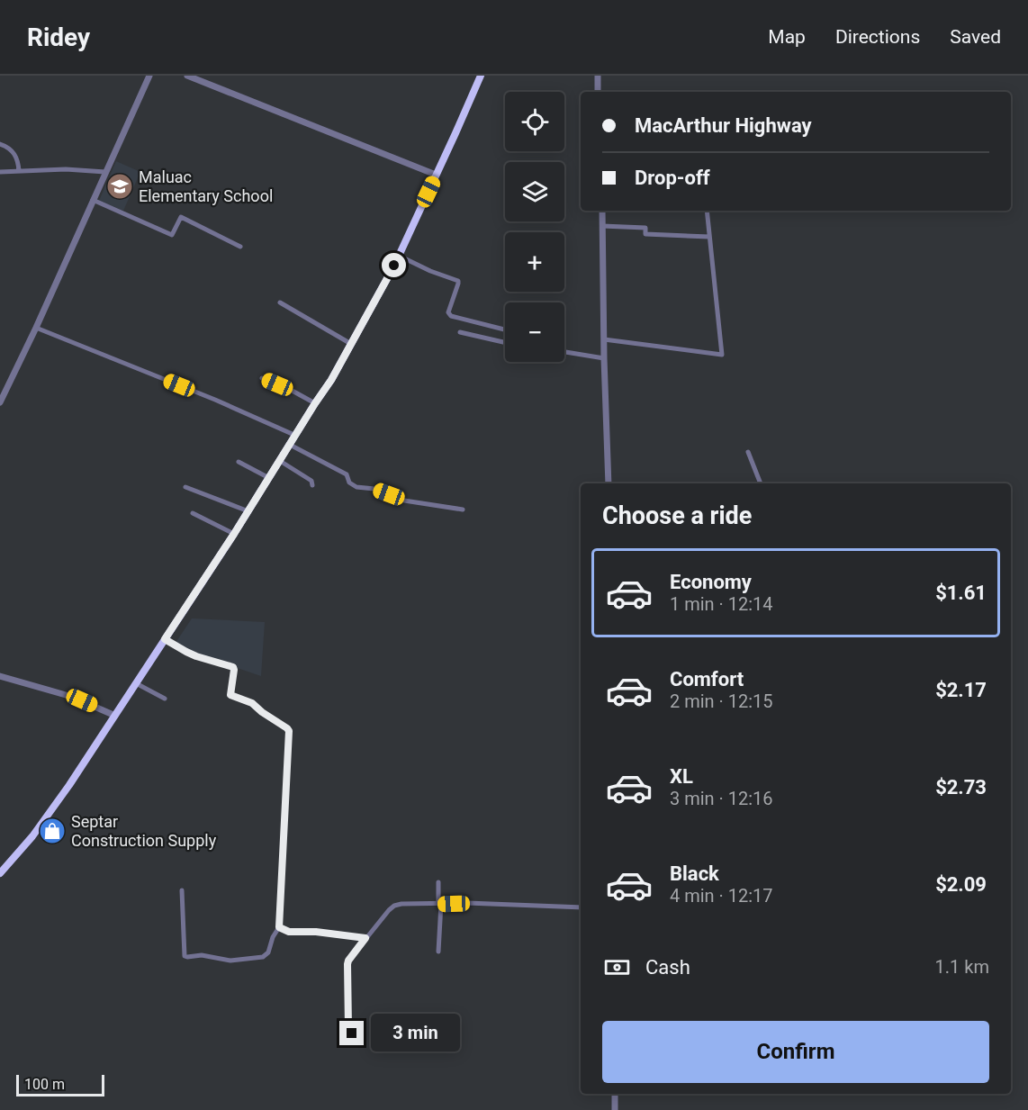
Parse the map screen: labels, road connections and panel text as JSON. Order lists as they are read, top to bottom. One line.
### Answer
{"places":{"school or university":["Maluac Elementary School"],"shop":["Septar Construction Supply"]},"scale_bar":"100 m","page":{"header":"Ridey","nav":["Map","Directions","Saved"],"map_buttons":["+","−"],"banner":["MacArthur Highway","Drop-off"],"heading":"Choose a ride","list":[{"name":"Economy","note":"1 min · 12:14","value":"$1.61"},{"name":"Comfort","note":"2 min · 12:15","value":"$2.17"},{"name":"XL","note":"3 min · 12:16","value":"$2.73"},{"name":"Black","note":"4 min · 12:17","value":"$2.09"}],"pay":["Cash","1.1 km"],"buttons":"Confirm","bubble":"3 min","scale":"100 m"}}
